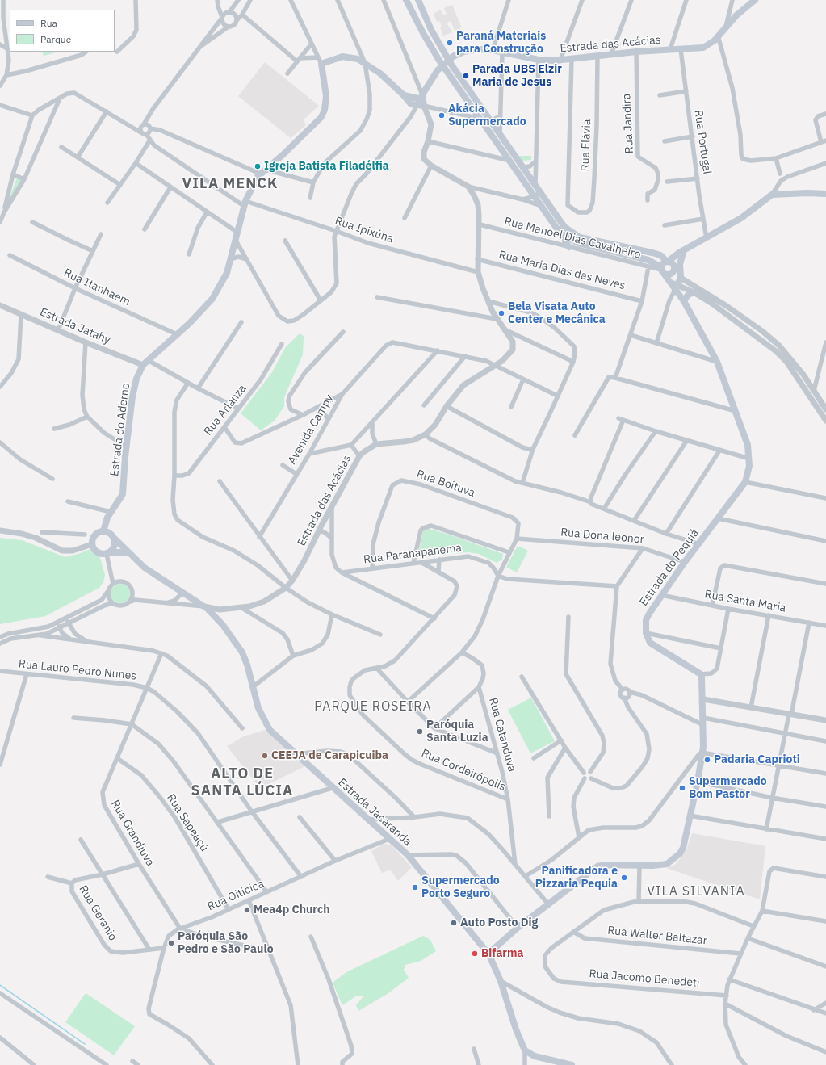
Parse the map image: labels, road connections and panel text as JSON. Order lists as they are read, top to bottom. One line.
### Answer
{"streets":{"main road":["Estrada das Acácias","Estrada do Aderno","Estrada do Pequiá","Estrada Jacaranda"],"street":["Rua Jandira","Rua Portugal","Rua Flávia","Rua Ipixúna","Rua Manoel Dias Cavalheiro","Rua Maria Dias das Neves","Rua Itanhaem","Estrada Jatahy","Rua Arlanza","Avenida Campy","Rua Boituva","Rua Dona leonor","Rua Paranapanema","Rua Santa Maria","Rua Lauro Pedro Nunes","Rua Catanduva","Rua Cordeirópolis","Rua Sapeaçú","Rua Grandiuva","Rua Oiticica","Rua Geranio","Rua Walter Baltazar","Rua Jacomo Benedeti"]},"crossings":[["Estrada das Acácias","Rua Jandira"],["Estrada das Acácias","Rua Portugal"],["Estrada das Acácias","Rua Flávia"],["Estrada das Acácias","Estrada Jacaranda"],["Rua Ipixúna","Estrada do Aderno"],["Rua Manoel Dias Cavalheiro","Estrada do Pequiá"],["Rua Itanhaem","Estrada do Aderno"],["Estrada Jatahy","Estrada do Aderno"],["Estrada do Aderno","Estrada Jacaranda"],["Rua Boituva","Rua Dona leonor"],["Rua Boituva","Rua Paranapanema"],["Rua Dona leonor","Estrada do Pequiá"],["Rua Paranapanema","Rua Cordeirópolis"],["Estrada do Pequiá","Rua Santa Maria"],["Rua Lauro Pedro Nunes","Rua Grandiuva"],["Rua Lauro Pedro Nunes","Rua Oiticica"],["Rua Catanduva","Rua Cordeirópolis"],["Estrada Jacaranda","Rua Oiticica"],["Rua Sapeaçú","Rua Grandiuva"],["Rua Sapeaçú","Rua Oiticica"],["Rua Grandiuva","Rua Oiticica"],["Rua Grandiuva","Rua Geranio"],["Rua Oiticica","Rua Geranio"],["Rua Walter Baltazar","Rua Jacomo Benedeti"]],"districts":["VILA MENCK","PARQUE ROSEIRA","ALTO DE SANTA LÚCIA","VILA SILVANIA"],"places":["Paraná Materiais para Construção","Parada UBS Elzir Maria de Jesus","Akácia Supermercado","Igreja Batista Filadélfia","Bela Visata Auto Center e Mecânica","Paróquia Santa Luzia","CEEJA de Carapicuiba","Padaria Caprioti","Supermercado Bom Pastor","Panificadora e Pizzaria Pequia","Supermercado Porto Seguro","Mea4p Church","Auto Posto Dig","Paróquia São Pedro e São Paulo","Bifarma"],"legend":["Rua","Parque"]}
